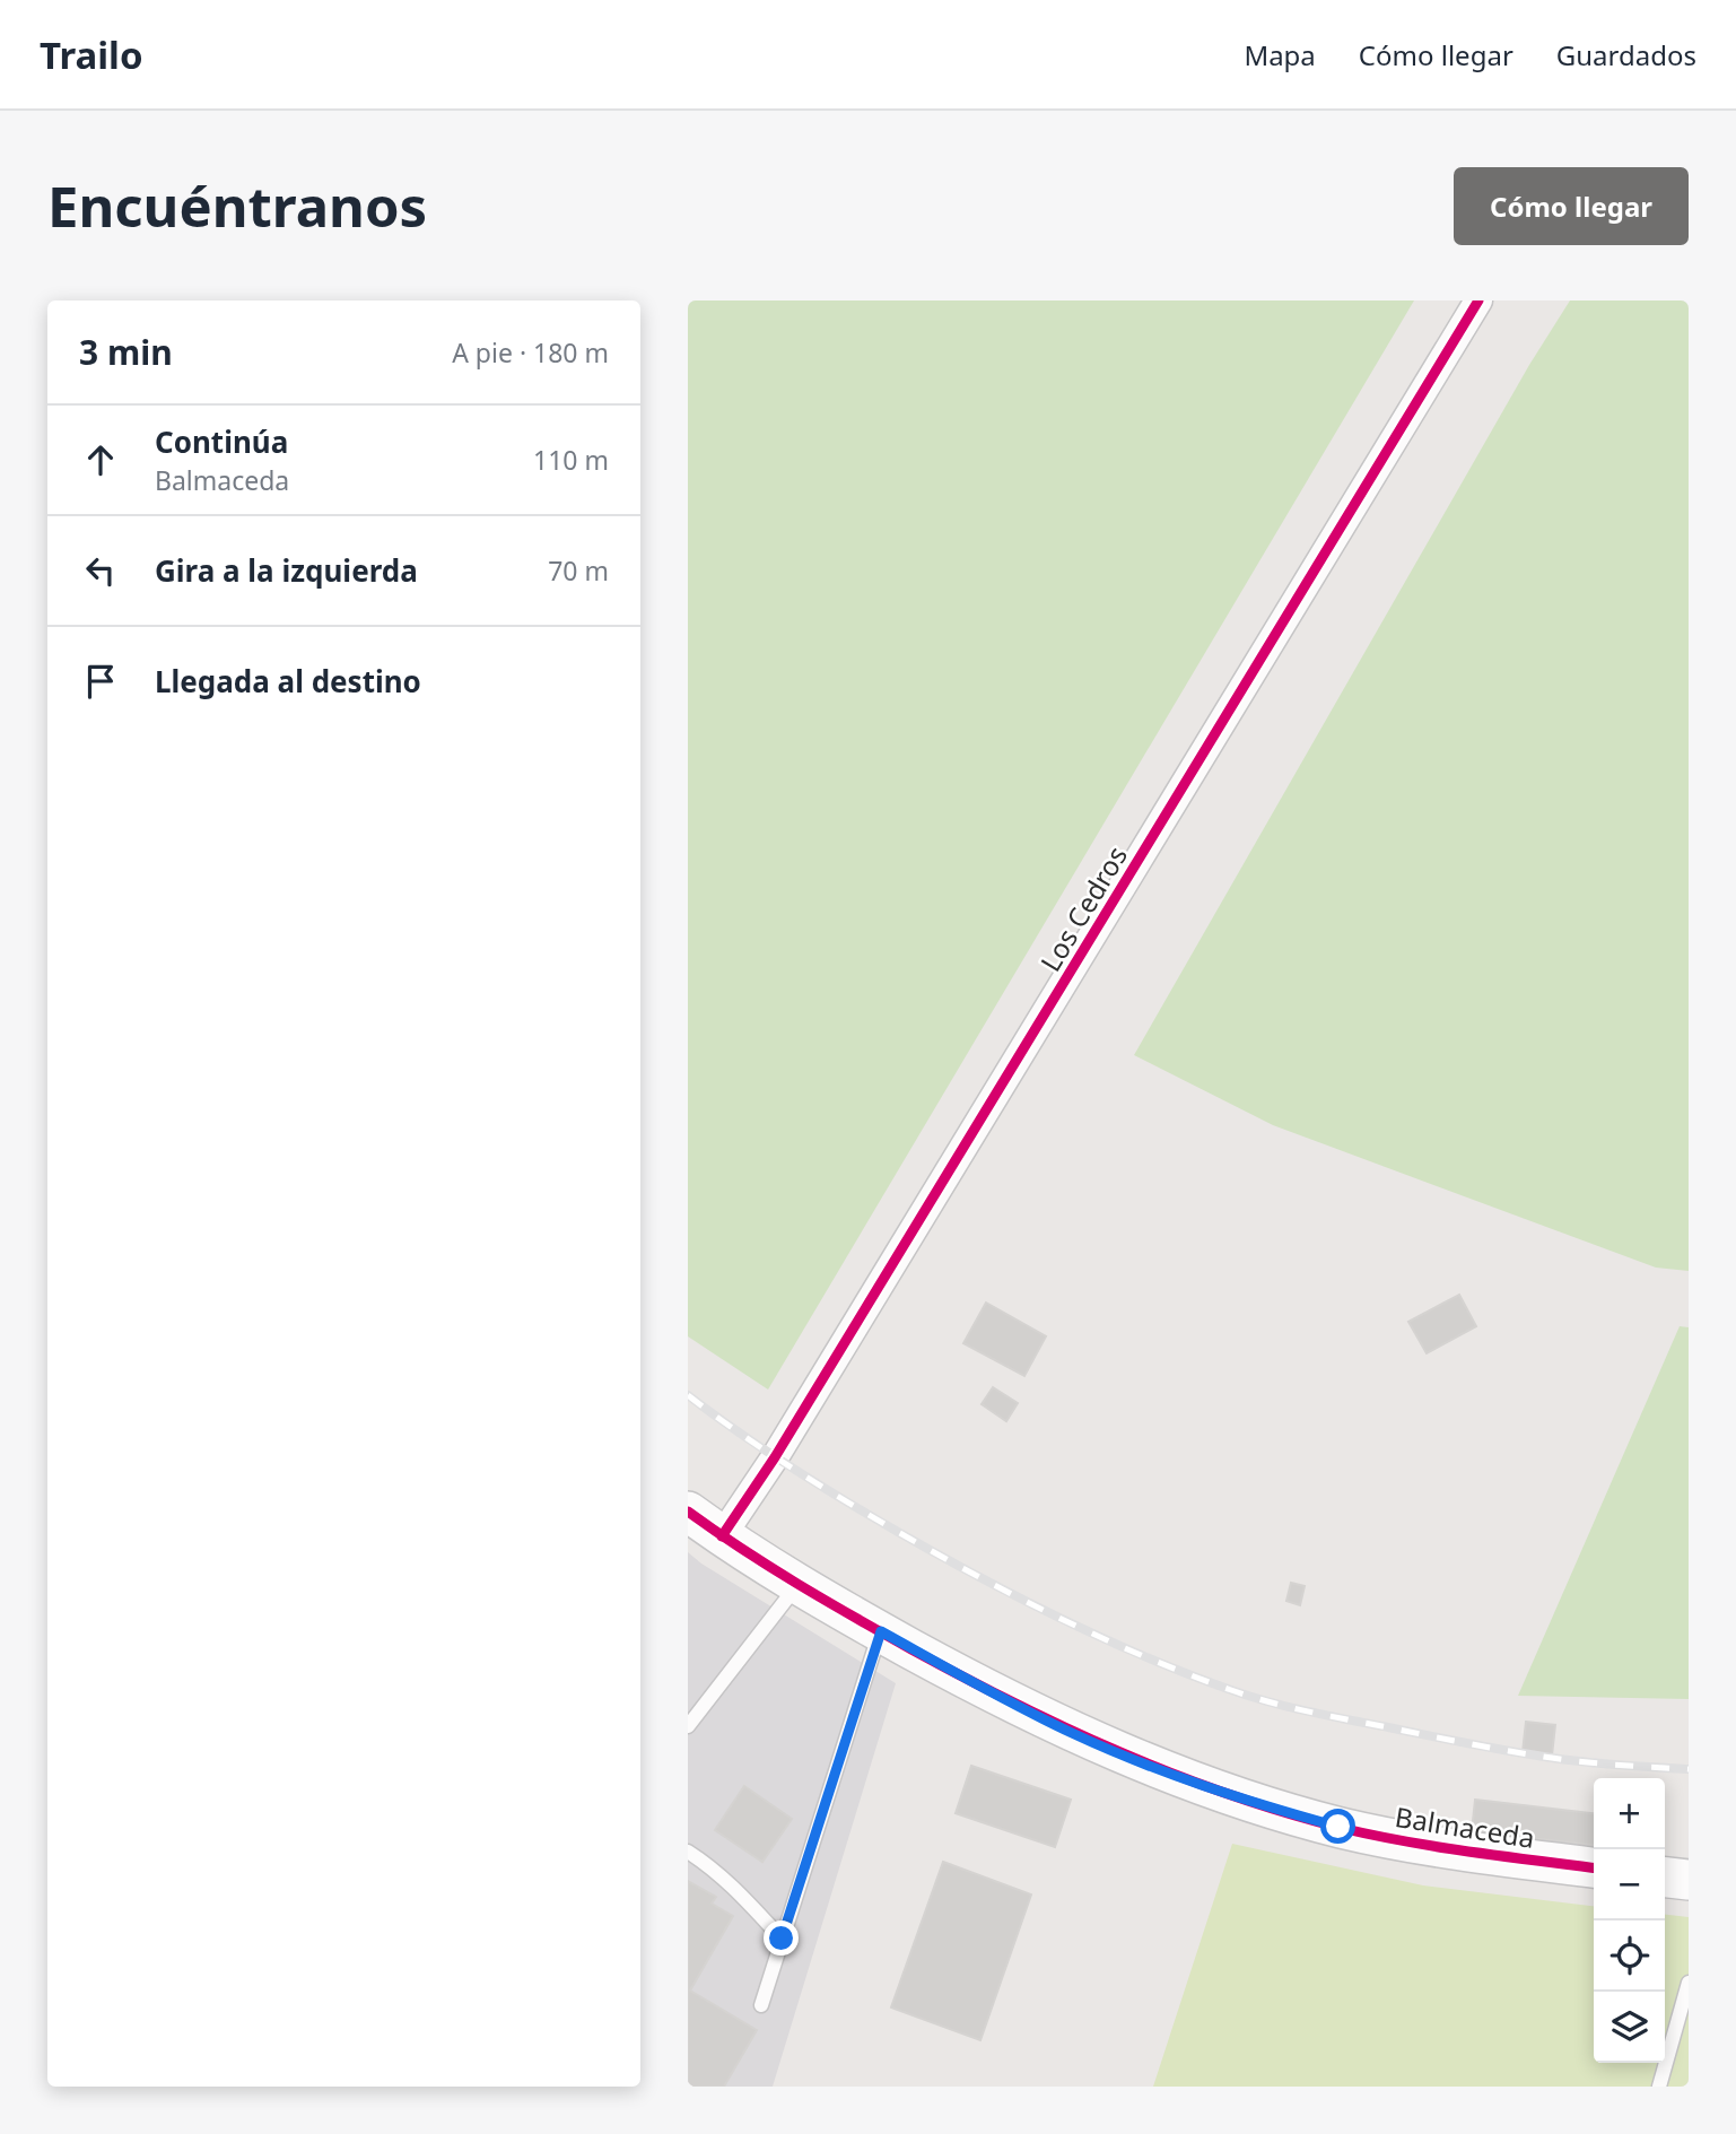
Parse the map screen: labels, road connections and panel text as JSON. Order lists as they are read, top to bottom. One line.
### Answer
{"streets":{"street":["Los Cedros","Balmaceda"]},"crossings":[["Los Cedros","Balmaceda"]],"page":{"header":"Trailo","nav":["Mapa","Cómo llegar","Guardados"],"buttons":"Cómo llegar","title":"Encuéntranos","heading":["3 min","A pie · 180 m"],"list":[["Continúa","Balmaceda","110 m"],["Gira a la izquierda","70 m"],"Llegada al destino"],"map_buttons":["+","−"]}}
